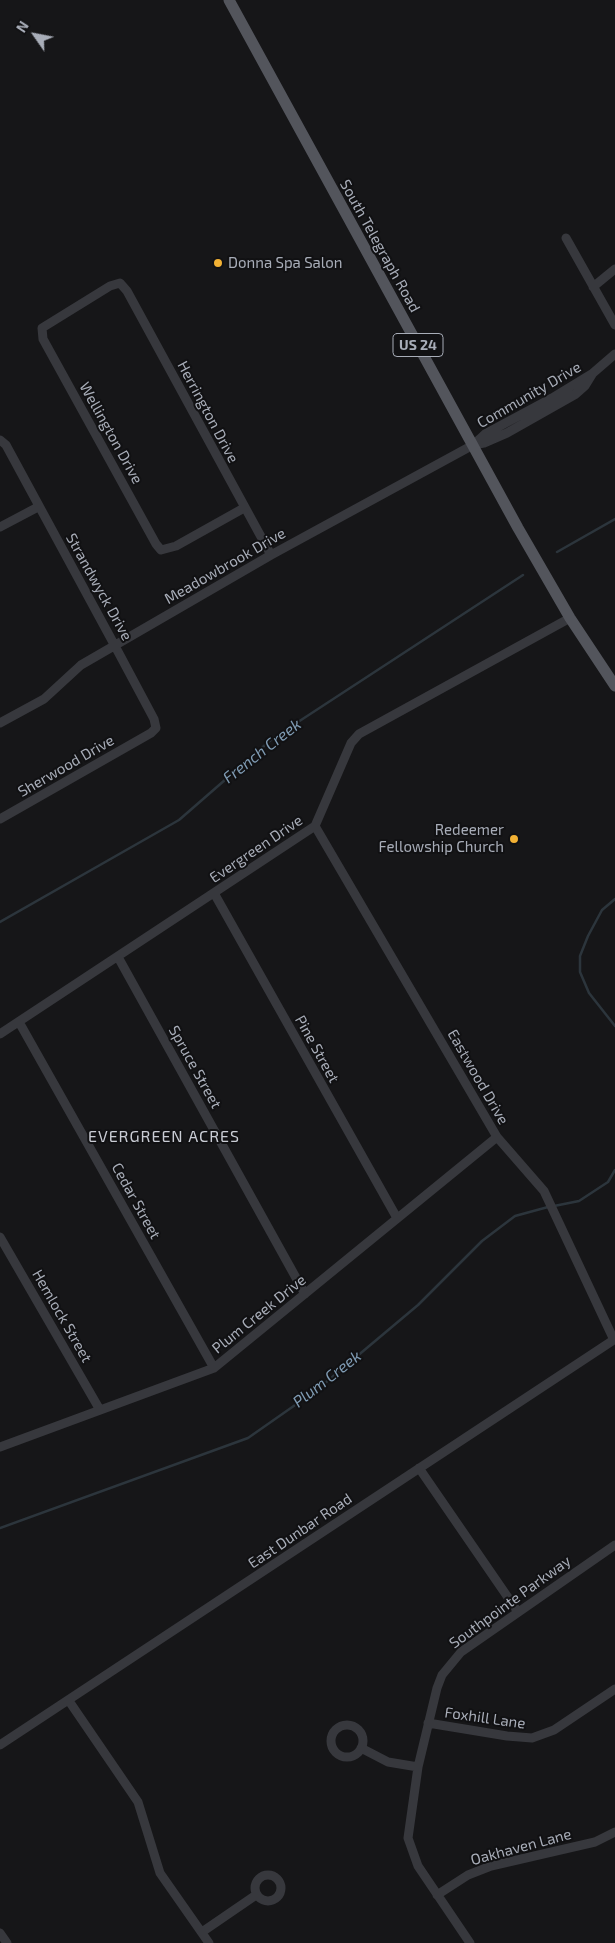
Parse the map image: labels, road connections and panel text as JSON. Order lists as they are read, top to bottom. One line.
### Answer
{"streets":{"main road":["South Telegraph Road","US 24"],"street":["Community Drive","Herrington Drive","Wellington Drive","Meadowbrook Drive","Strandwyck Drive","Sherwood Drive","Evergreen Drive","Pine Street","Spruce Street","Eastwood Drive","Cedar Street","Plum Creek Drive","Hemlock Street","East Dunbar Road","Southpointe Parkway","Foxhill Lane","Oakhaven Lane"]},"crossings":[["South Telegraph Road","Community Drive"],["South Telegraph Road","Meadowbrook Drive"],["South Telegraph Road","Evergreen Drive"],["Community Drive","Meadowbrook Drive"],["Herrington Drive","Wellington Drive"],["Herrington Drive","Meadowbrook Drive"],["Meadowbrook Drive","Strandwyck Drive"],["Strandwyck Drive","Sherwood Drive"],["Evergreen Drive","Pine Street"],["Evergreen Drive","Spruce Street"],["Evergreen Drive","Eastwood Drive"],["Evergreen Drive","Cedar Street"],["Pine Street","Plum Creek Drive"],["Spruce Street","Plum Creek Drive"],["Eastwood Drive","Plum Creek Drive"],["Eastwood Drive","East Dunbar Road"],["Cedar Street","Plum Creek Drive"],["Plum Creek Drive","Hemlock Street"],["Southpointe Parkway","Foxhill Lane"],["Southpointe Parkway","Oakhaven Lane"]],"districts":["EVERGREEN ACRES"],"water":["French Creek","Plum Creek"],"places":["Donna Spa Salon","Redeemer Fellowship Church"],"north":"top left"}
